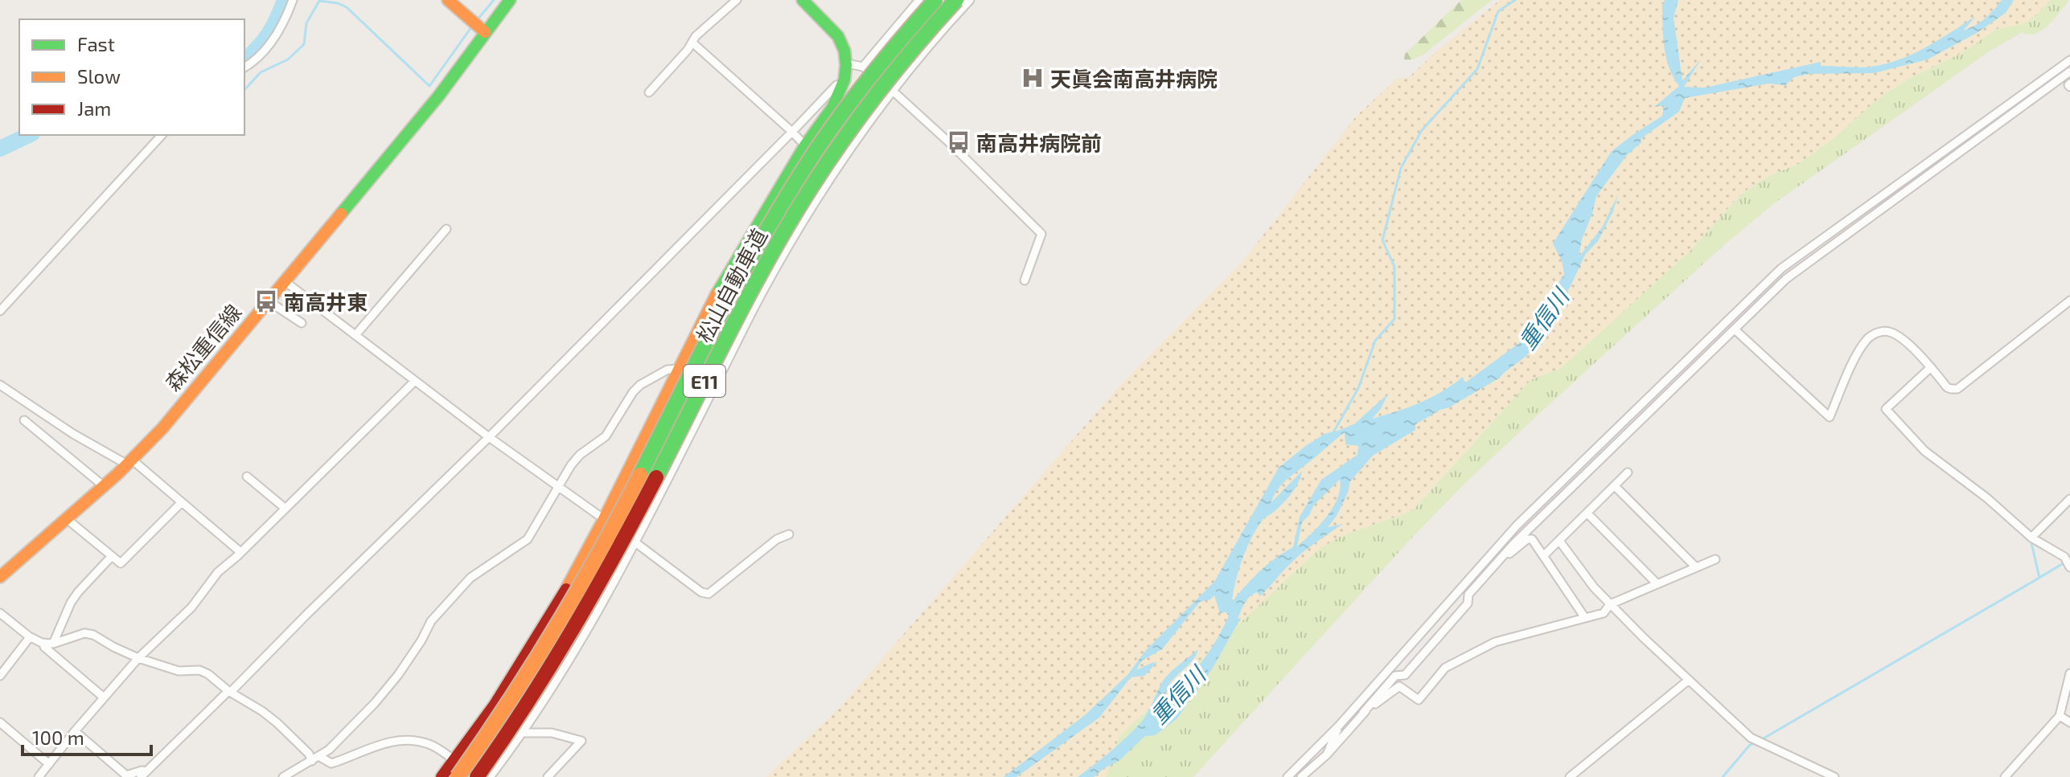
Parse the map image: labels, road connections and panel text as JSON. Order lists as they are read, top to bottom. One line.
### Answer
{"streets":{"main road":["松山自動車道","森松重信線","E11"]},"water":["重信川"],"places":{"hospital":["天眞会南高井病院"],"bus stop":["南高井病院前","南高井東"]},"legend":["Fast","Slow","Jam"],"scale_bar":"100 m"}
